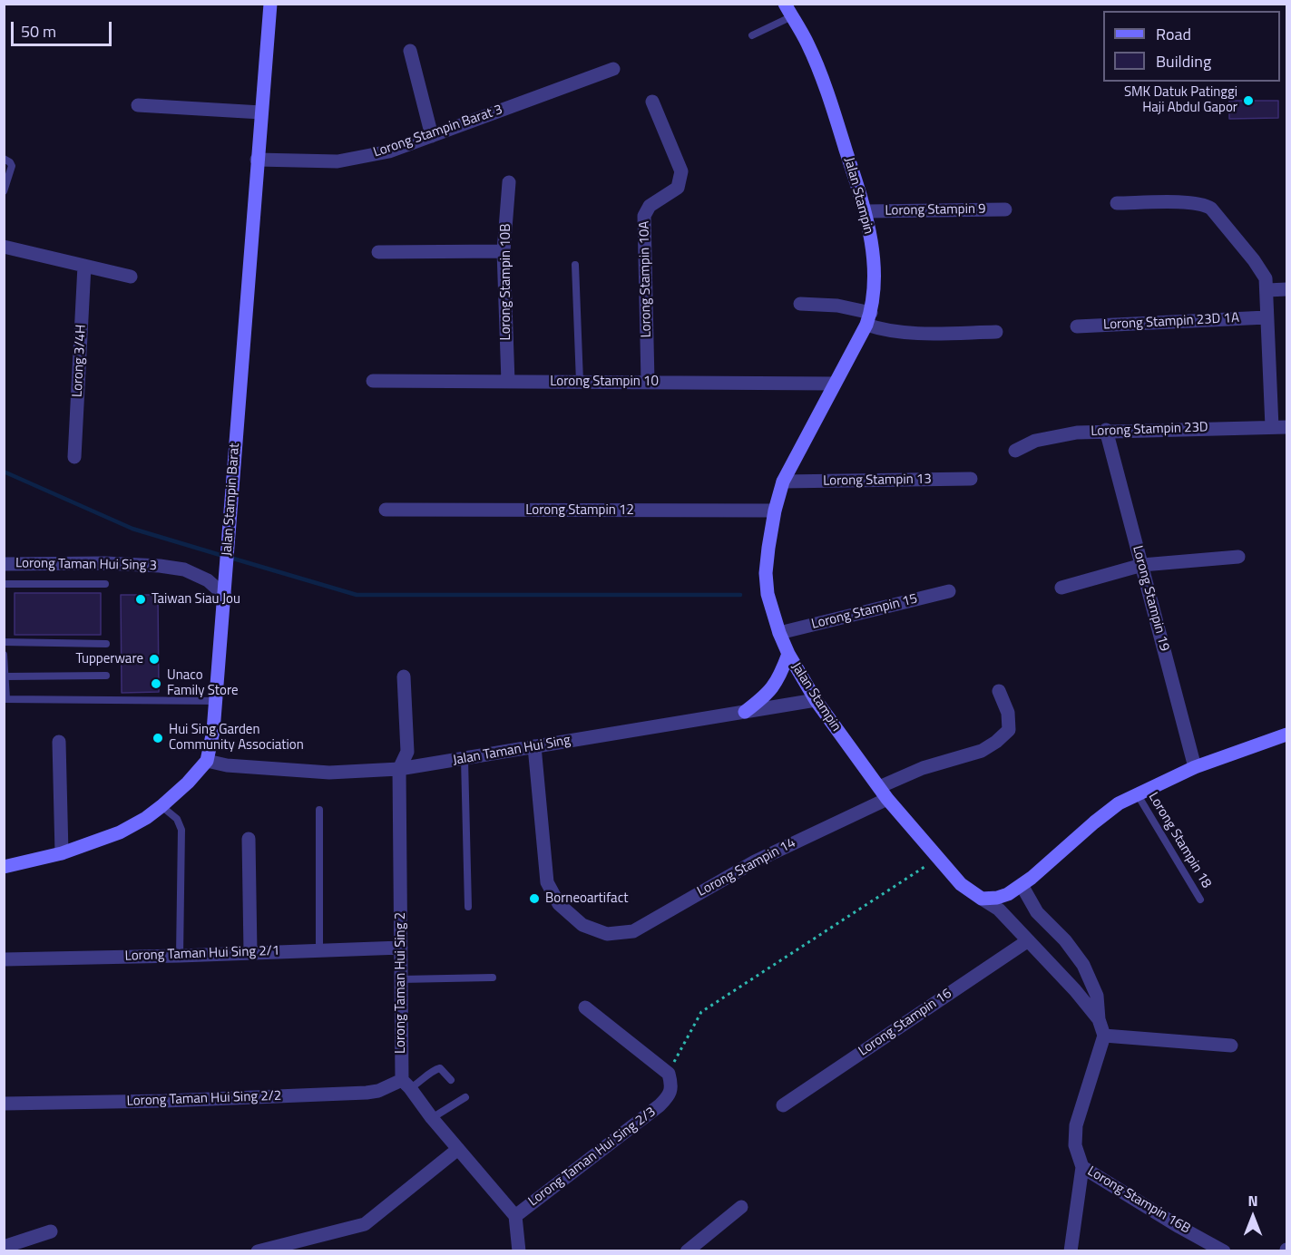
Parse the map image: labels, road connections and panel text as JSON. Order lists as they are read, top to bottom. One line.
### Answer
{"streets":{"street":["Lorong Stampin Barat 3","Jalan Stampin","Lorong Stampin 9","Lorong Stampin 10A","Lorong Stampin 10B","Lorong Stampin 23D 1A","Lorong 3/4H","Lorong Stampin 10","Lorong Stampin 23D","Lorong Stampin 13","Jalan Stampin Barat","Lorong Stampin 12","Lorong Taman Hui Sing 3","Lorong Stampin 19","Lorong Stampin 15","Jalan Taman Hui Sing","Lorong Stampin 14","Lorong Taman Hui Sing 2/1","Lorong Taman Hui Sing 2","Lorong Stampin 16","Lorong Taman Hui Sing 2/2","Lorong Taman Hui Sing 2/3","Lorong Stampin 16B"],"lane":["Lorong Stampin 18"]},"crossings":[["Lorong Stampin Barat 3","Jalan Stampin Barat"],["Jalan Stampin","Lorong Stampin 9"],["Jalan Stampin","Lorong Stampin 10"],["Jalan Stampin","Lorong Stampin 13"],["Jalan Stampin","Lorong Stampin 12"],["Jalan Stampin","Lorong Stampin 15"],["Jalan Stampin","Jalan Taman Hui Sing"],["Jalan Stampin","Lorong Stampin 14"],["Lorong Stampin 10A","Lorong Stampin 10"],["Lorong Stampin 10B","Lorong Stampin 10"],["Lorong Stampin 23D","Lorong Stampin 19"],["Jalan Stampin Barat","Lorong Taman Hui Sing 3"],["Jalan Stampin Barat","Jalan Taman Hui Sing"],["Jalan Taman Hui Sing","Lorong Stampin 14"],["Jalan Taman Hui Sing","Lorong Taman Hui Sing 2"],["Lorong Taman Hui Sing 2/1","Lorong Taman Hui Sing 2"],["Lorong Taman Hui Sing 2","Lorong Taman Hui Sing 2/2"]],"places":["SMK Datuk Patinggi Haji Abdul Gapor","Taiwan Siau Jou","Tupperware","Unaco Family Store","Hui Sing Garden Community Association","Borneoartifact"],"legend":["Road","Building"],"scale_bar":"50 m","north":"top"}
